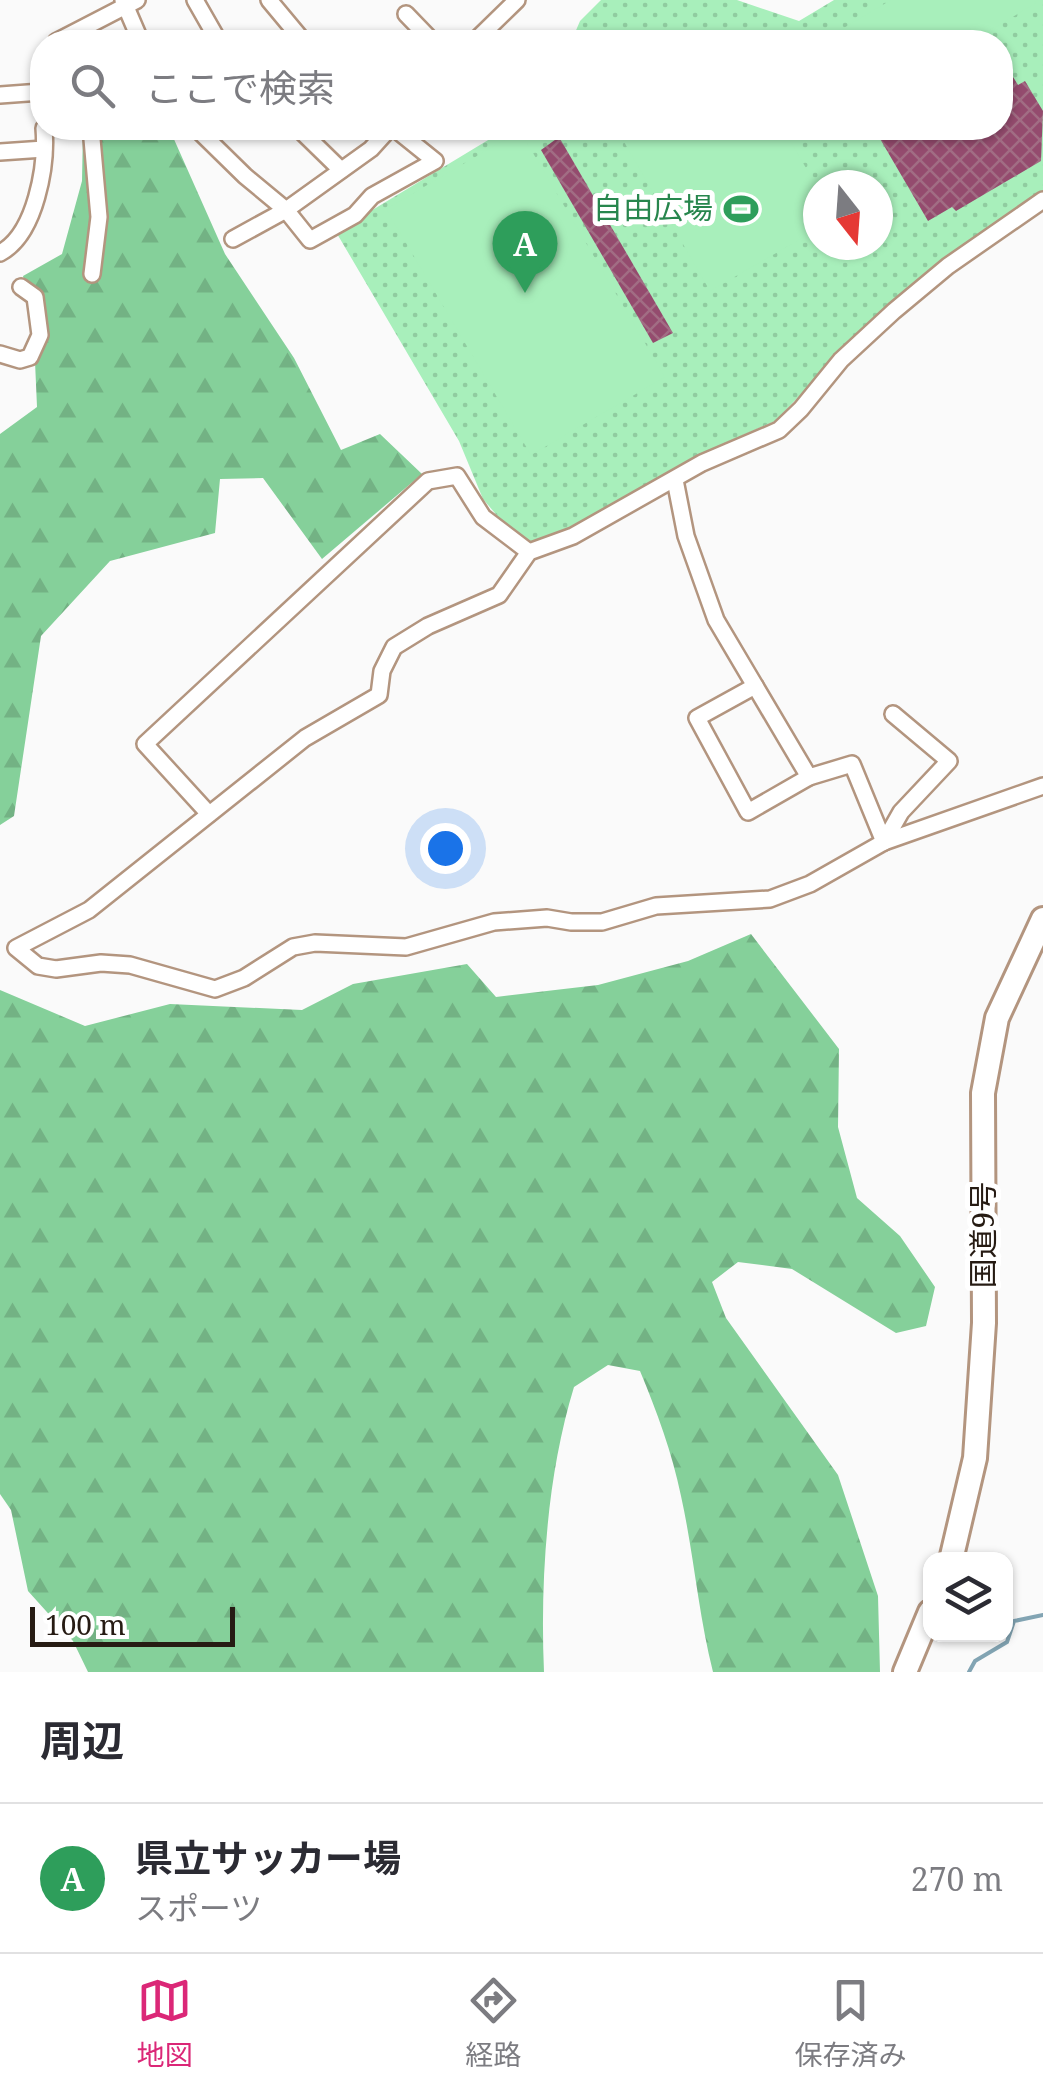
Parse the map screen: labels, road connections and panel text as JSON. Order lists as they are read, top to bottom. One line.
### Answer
{"streets":{"highway":["国道9号"]},"places":{"sports":["自由広場"]},"scale_bar":"100 m","north":"bottom","page":{"search":"ここで検索","pins":"A","scale":"100 m","heading":"周辺","list":[{"mark":"A","name":"県立サッカー場","note":"スポーツ","value":"270 m"}],"nav":["地図","経路","保存済み"]}}
